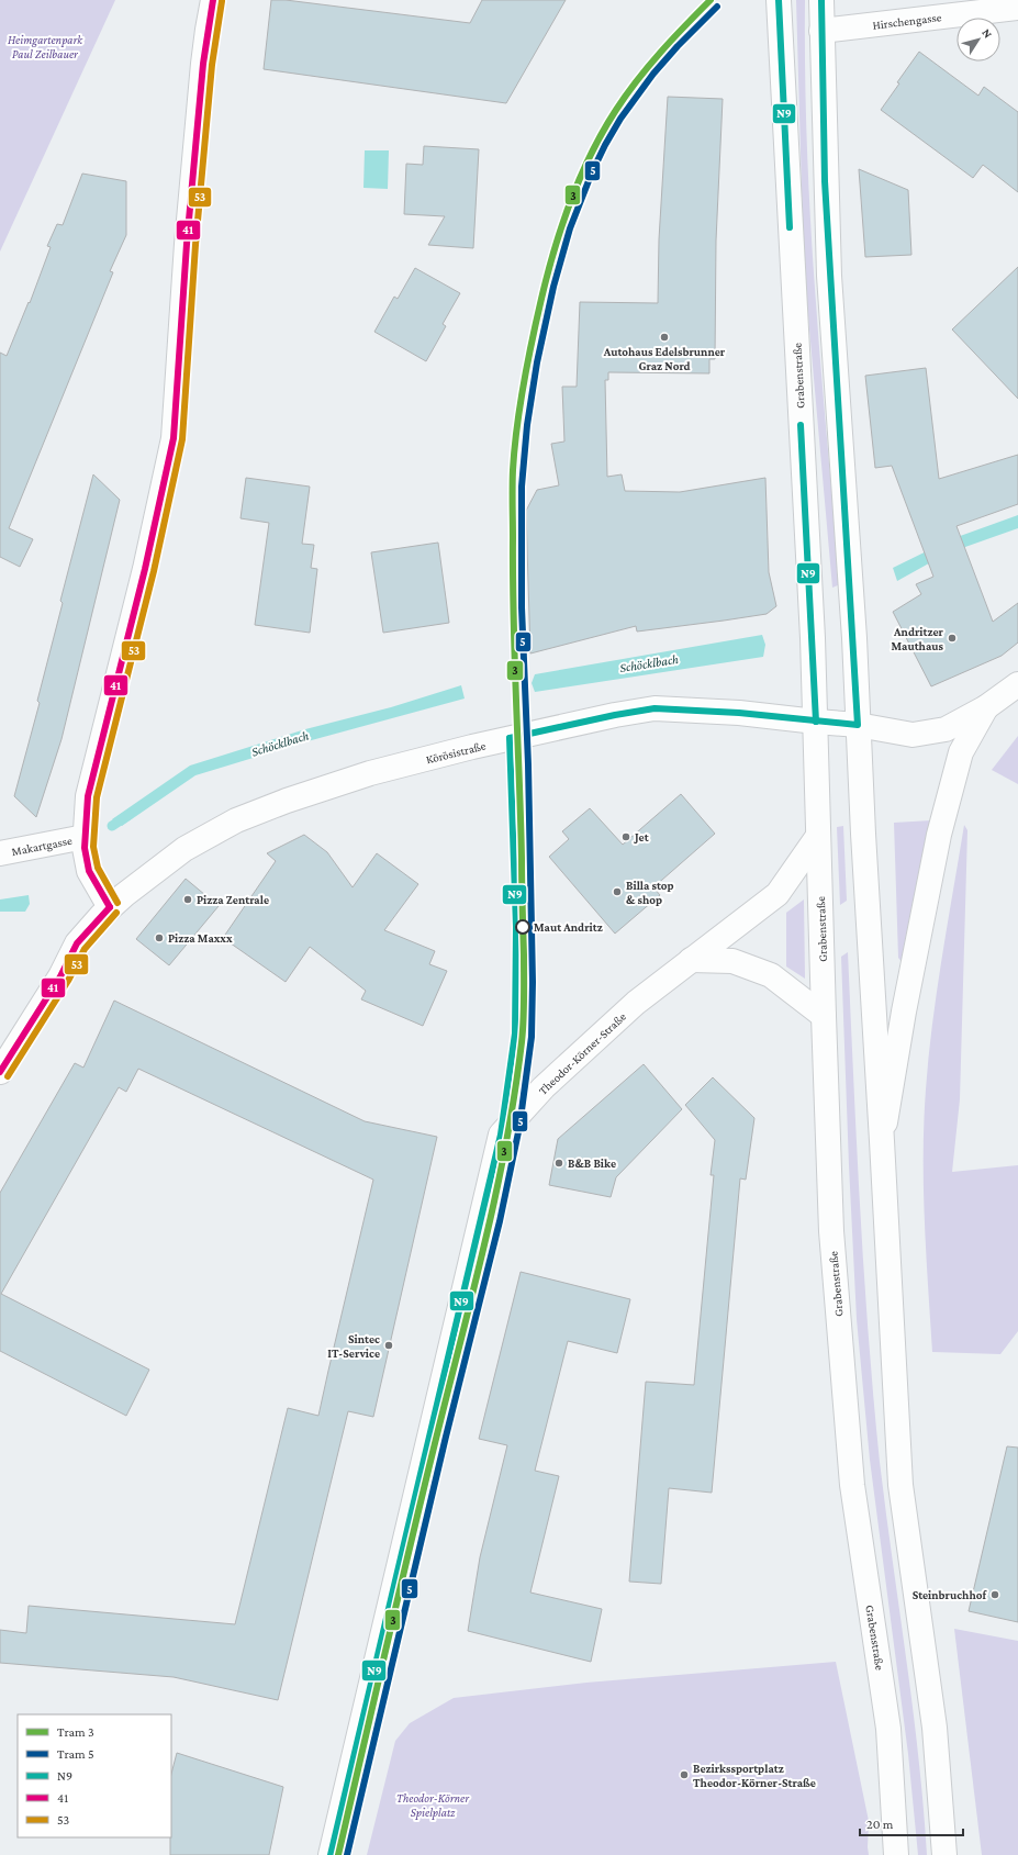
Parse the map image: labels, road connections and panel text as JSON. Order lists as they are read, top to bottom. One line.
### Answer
{"streets":{"main road":["Hirschengasse","Grabenstraße","Körösistraße","Makartgasse","Theodor-Körner-Straße"]},"crossings":[["Grabenstraße","Körösistraße"],["Grabenstraße","Theodor-Körner-Straße"]],"water":["Schöcklbach"],"parks":["Heimgartenpark Paul Zeilbauer","Theodor-Körner Spielplatz"],"places":["Autohaus Edelsbrunner Graz Nord","Andritzer Mauthaus","Jet","Billa stop & shop","Pizza Zentrale","Maut Andritz","Pizza Maxxx","B&B Bike","Sintec IT-Service","Steinbruchhof","Bezirkssportplatz Theodor-Körner-Straße"],"lines":["tram line 3","transit line N9","transit line 41","transit line 53","tram line 5"],"legend":["Tram 3","Tram 5","N9","41","53"],"scale_bar":"20 m","north":"top right"}
